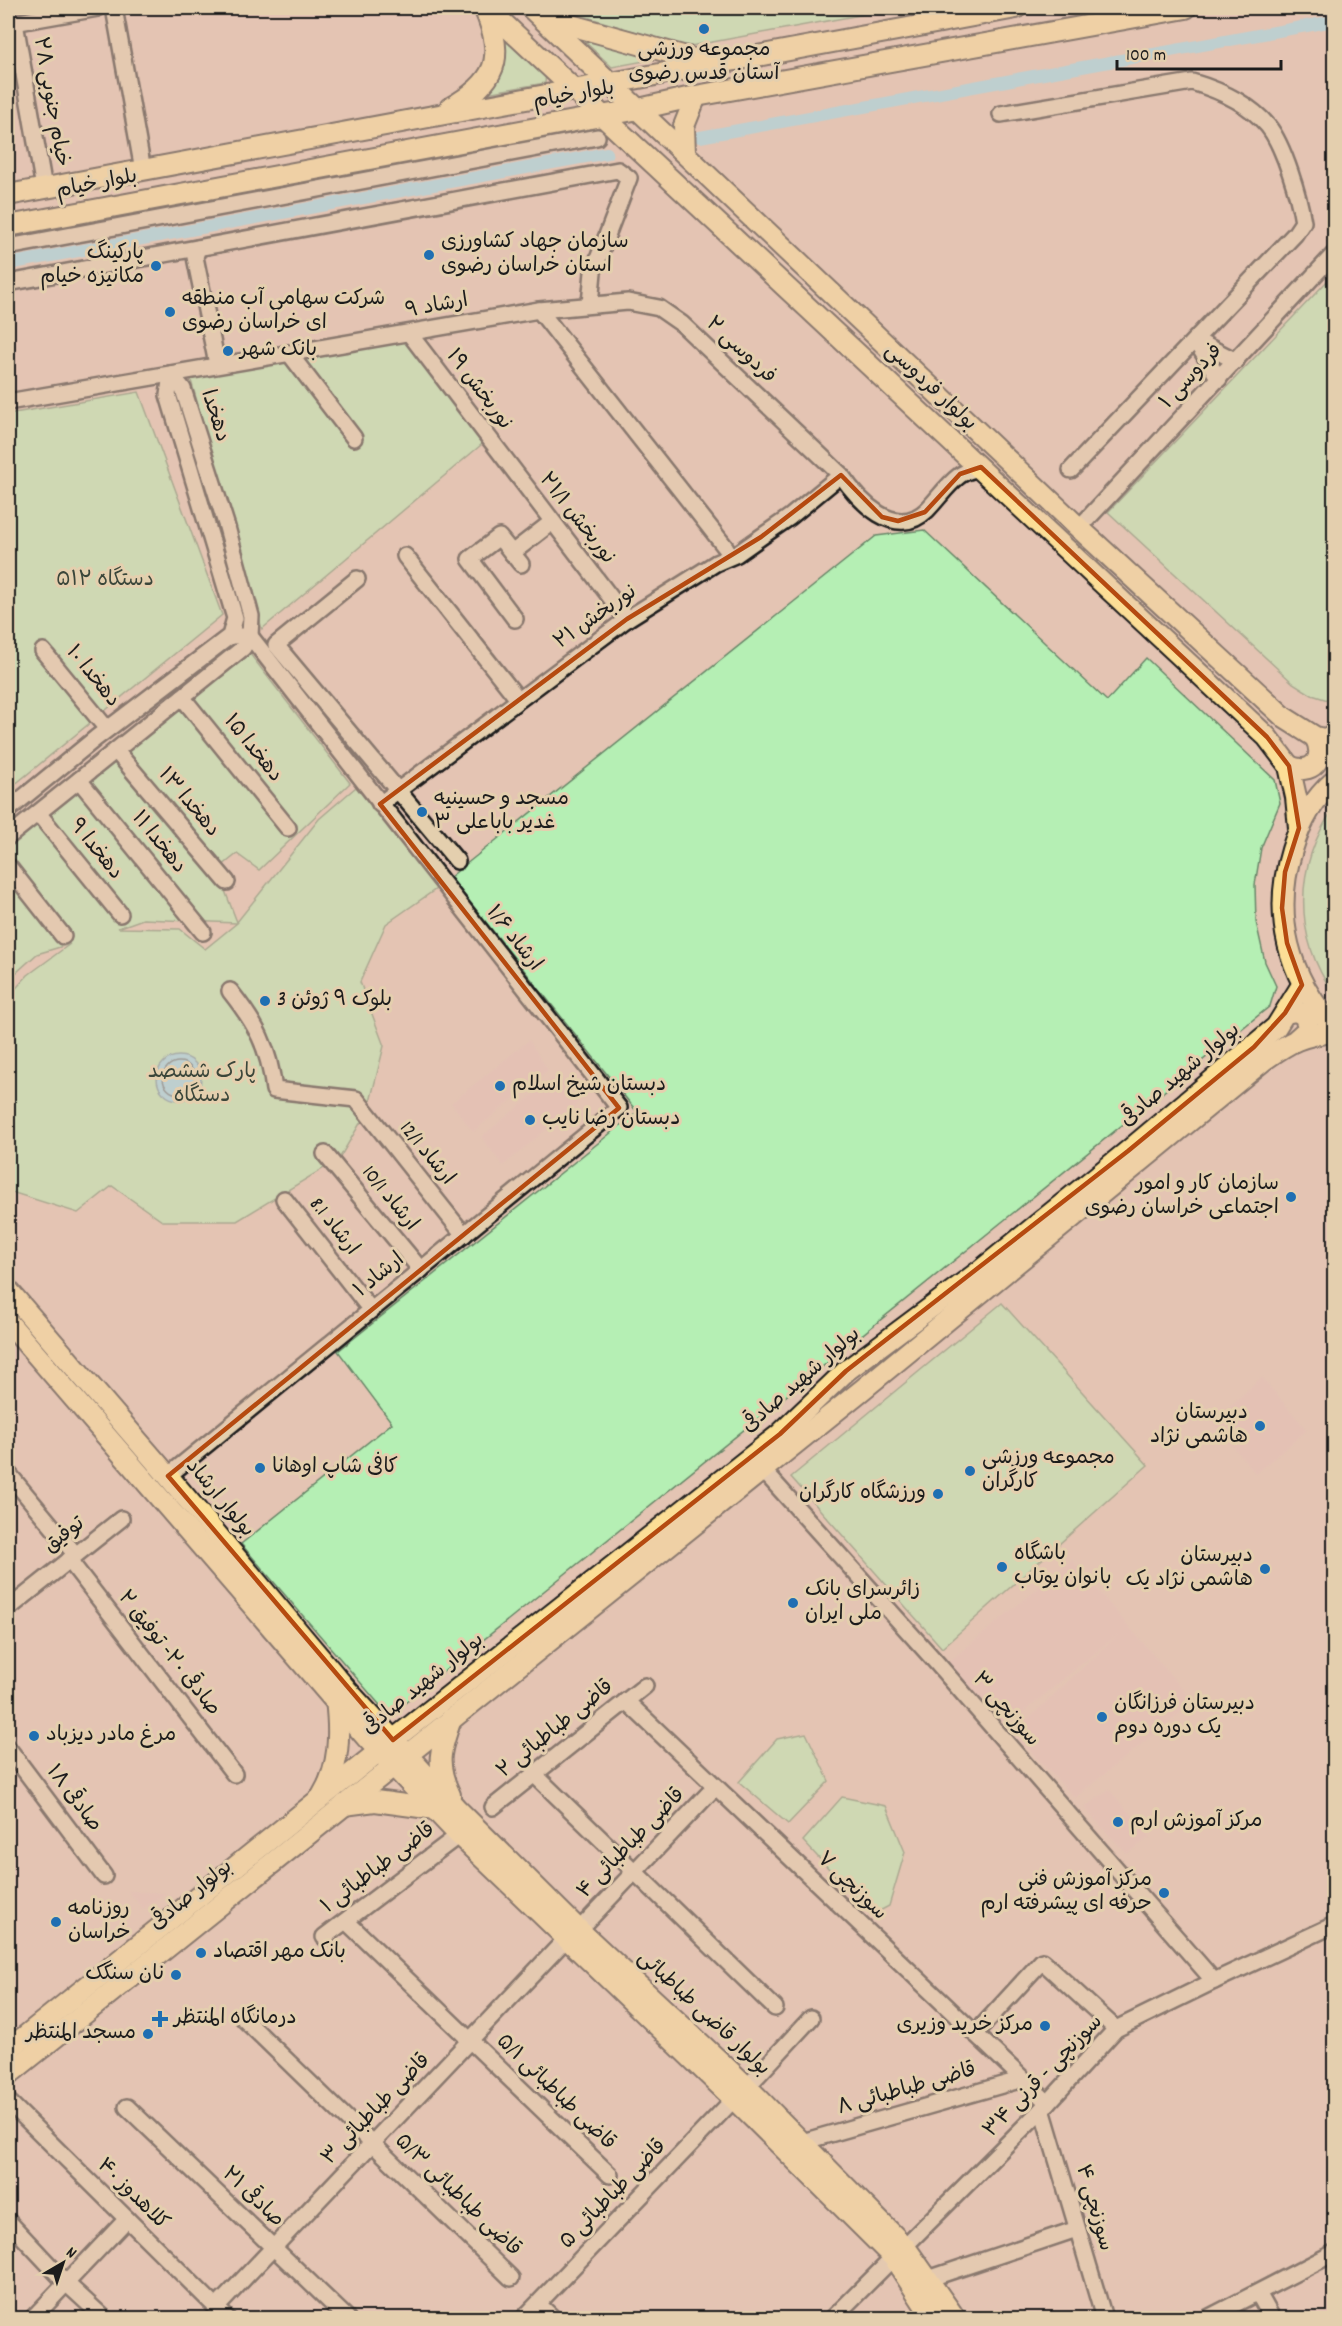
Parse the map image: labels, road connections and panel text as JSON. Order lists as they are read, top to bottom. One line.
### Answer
{"streets":{"main road":["بلوار خیام","بولوار فردوسی","بولوار شهید صادقی","بولوار ارشاد","بولوار صادقی","بولوار قاضی طباطبائی"],"street":["خیام جنوبی ۲۸","ارشاد ۹","فردوسی ۲","فردوسی ۱","نوربخش ۱۹","دهخدا","نوربخش ۲۱/۱","نوربخش ۲۱","دهخدا ۱۰","دهخدا ۱۵","دهخدا ۱۳","دهخدا ۱۱","دهخدا ۹","ارشاد ۱/۶","ارشاد 12/1","ارشاد 10/1","ارشاد 8.1","ارشاد ۱","توفیق","صادقی ۲۰- توفیق ۲","سوزنچی ۳","قاضی طباطبائی ۲","صادقی ۱۸","قاضی طباطبائی ۴","قاضی طباطبائی ۱","سوزنچی ۷","سوزنچی - قرنی ۳۴","قاضی طباطبائی ۸","قاضی طباطبائی ۵/۱","قاضی طباطبائی ۳","کلاهدوز ۴۰","قاضی طباطبائی ۵","قاضی طباطبائی ۵/۳","صادقی ۲۱","سوزنچی ۴"]},"crossings":[["بلوار خیام","خیام جنوبی ۲۸"],["بلوار خیام","بولوار فردوسی"],["ارشاد ۹","فردوسی ۲"],["ارشاد ۹","نوربخش ۱۹"],["ارشاد ۹","دهخدا"],["فردوسی ۲","بولوار فردوسی"],["فردوسی ۲","نوربخش ۲۱"],["فردوسی ۱","بولوار فردوسی"],["نوربخش ۱۹","نوربخش ۲۱/۱"],["دهخدا","ارشاد ۱/۶"],["نوربخش ۲۱/۱","نوربخش ۲۱"],["نوربخش ۲۱","ارشاد ۱/۶"],["ارشاد ۱/۶","ارشاد ۱"],["بولوار شهید صادقی","بولوار ارشاد"],["بولوار شهید صادقی","سوزنچی ۳"],["بولوار شهید صادقی","بولوار صادقی"],["بولوار شهید صادقی","بولوار قاضی طباطبائی"],["ارشاد 12/1","ارشاد ۱"],["ارشاد 10/1","ارشاد ۱"],["ارشاد 8.1","ارشاد ۱"],["ارشاد ۱","بولوار ارشاد"],["بولوار ارشاد","بولوار صادقی"],["بولوار ارشاد","بولوار قاضی طباطبائی"],["توفیق","صادقی ۲۰- توفیق ۲"],["سوزنچی ۳","سوزنچی - قرنی ۳۴"],["قاضی طباطبائی ۲","سوزنچی ۷"],["قاضی طباطبائی ۴","سوزنچی ۷"],["قاضی طباطبائی ۴","بولوار قاضی طباطبائی"],["قاضی طباطبائی ۴","قاضی طباطبائی ۳"],["قاضی طباطبائی ۱","بولوار قاضی طباطبائی"],["قاضی طباطبائی ۱","قاضی طباطبائی ۵/۱"],["سوزنچی ۷","سوزنچی - قرنی ۳۴"],["سوزنچی ۷","قاضی طباطبائی ۸"],["سوزنچی ۷","سوزنچی ۴"],["بولوار صادقی","بولوار قاضی طباطبائی"],["بولوار قاضی طباطبائی","سوزنچی - قرنی ۳۴"],["بولوار قاضی طباطبائی","قاضی طباطبائی ۸"],["بولوار قاضی طباطبائی","قاضی طباطبائی ۳"],["بولوار قاضی طباطبائی","قاضی طباطبائی ۵"],["سوزنچی - قرنی ۳۴","سوزنچی ۴"],["قاضی طباطبائی ۵/۱","قاضی طباطبائی ۳"],["قاضی طباطبائی ۳","کلاهدوز ۴۰"],["قاضی طباطبائی ۳","قاضی طباطبائی ۵/۳"],["قاضی طباطبائی ۳","صادقی ۲۱"]],"parks":["۵۱۲ دستگاه","پارک‌ ششصد دستگاه"],"places":{"other":["مجموعه ورزشی آستان قدس رضوی","سازمان جهاد کشاورزی استان خراسان رضوی","پارکینگ مکانیزه خیام","شرکت سهامی آب منطقه ای خراسان رضوی","بانک شهر","مسجد و حسینیه غدیر باباعلی ۳","بلوک ۹ ژوئن 3","دبستان شیخ اسلام","دبستان رضا نایب","سازمان کار و امور اجتماعی خراسان رضوی","دبیرستان هاشمی نژاد","کافی شاپ اوهانا","مجموعه ورزشی کارگران","ورزشگاه کارگران","باشگاه بانوان یوتاب","دبیرستان هاشمی نژاد یک","زائرسرای بانک ملی ایران","دبیرستان فرزانگان یک دوره دوم","مرغ مادر دیزباد","مرکز آموزش ارم","مرکز آموزش فنی حرفه ای پیشرفته ارم","روزنامه خراسان","بانک مهر اقتصاد","نان سنگک","مرکز خرید وزیری","مسجد المنتظر"],"health":["درمانگاه المنتظر"]},"scale_bar":"100 m","north":"top right"}
